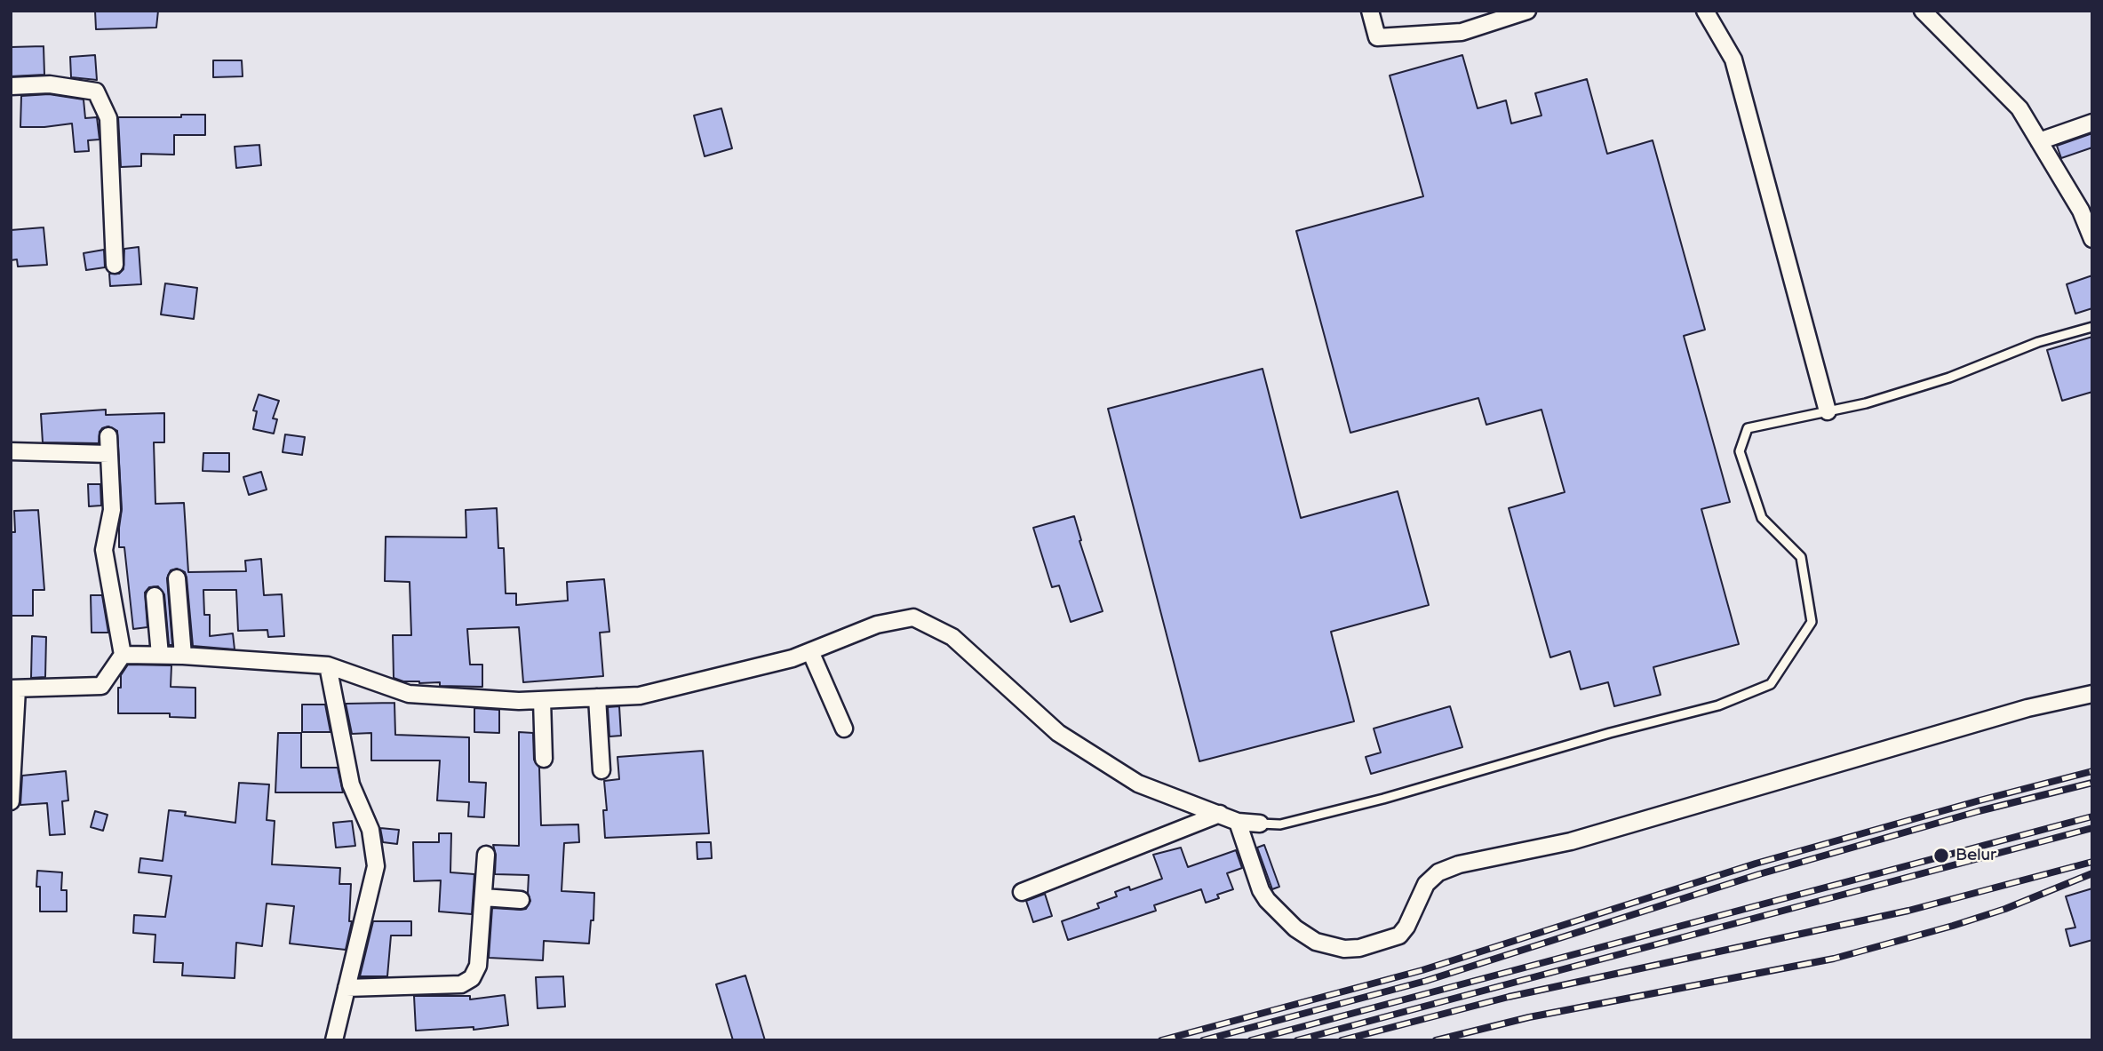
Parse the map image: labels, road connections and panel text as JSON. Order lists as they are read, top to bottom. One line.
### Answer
{"places":["Belur"]}
